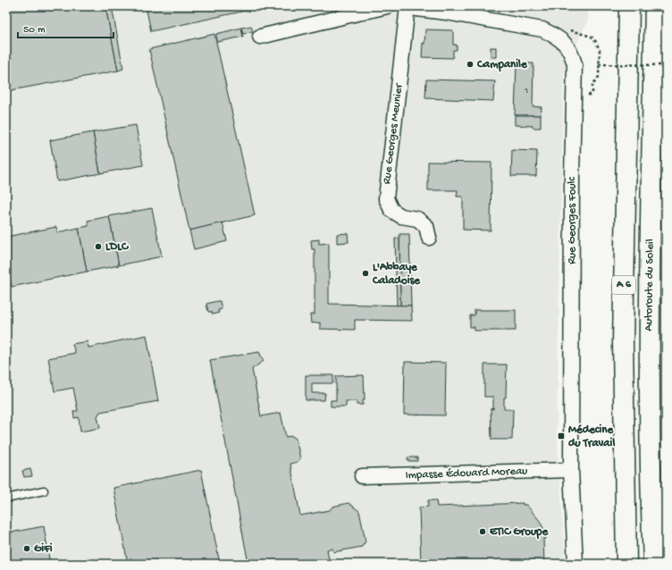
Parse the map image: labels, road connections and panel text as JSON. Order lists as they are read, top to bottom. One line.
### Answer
{"streets":{"highway":["A 6","Autoroute du Soleil"],"street":["Rue Georges Meunier","Rue Georges Foulc","Impasse Édouard Moreau"]},"crossings":[["Rue Georges Meunier","Rue Georges Foulc"],["Rue Georges Foulc","Impasse Édouard Moreau"]],"places":{"other":["Campanile","LDLC","L'Abbaye Caladoise","ETIC Groupe","GiFi"],"transit":["Médecine du Travail"]},"house_numbers":["1"],"scale_bar":"50 m"}
